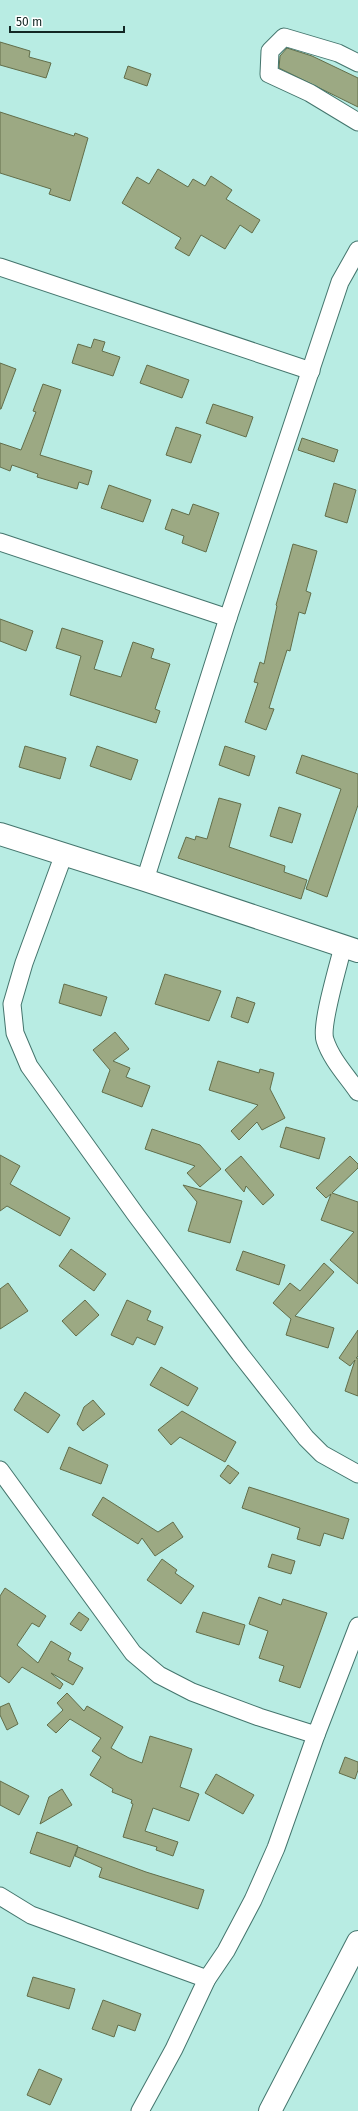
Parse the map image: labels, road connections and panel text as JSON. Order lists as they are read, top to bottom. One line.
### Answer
{"scale_bar":"50 m"}
